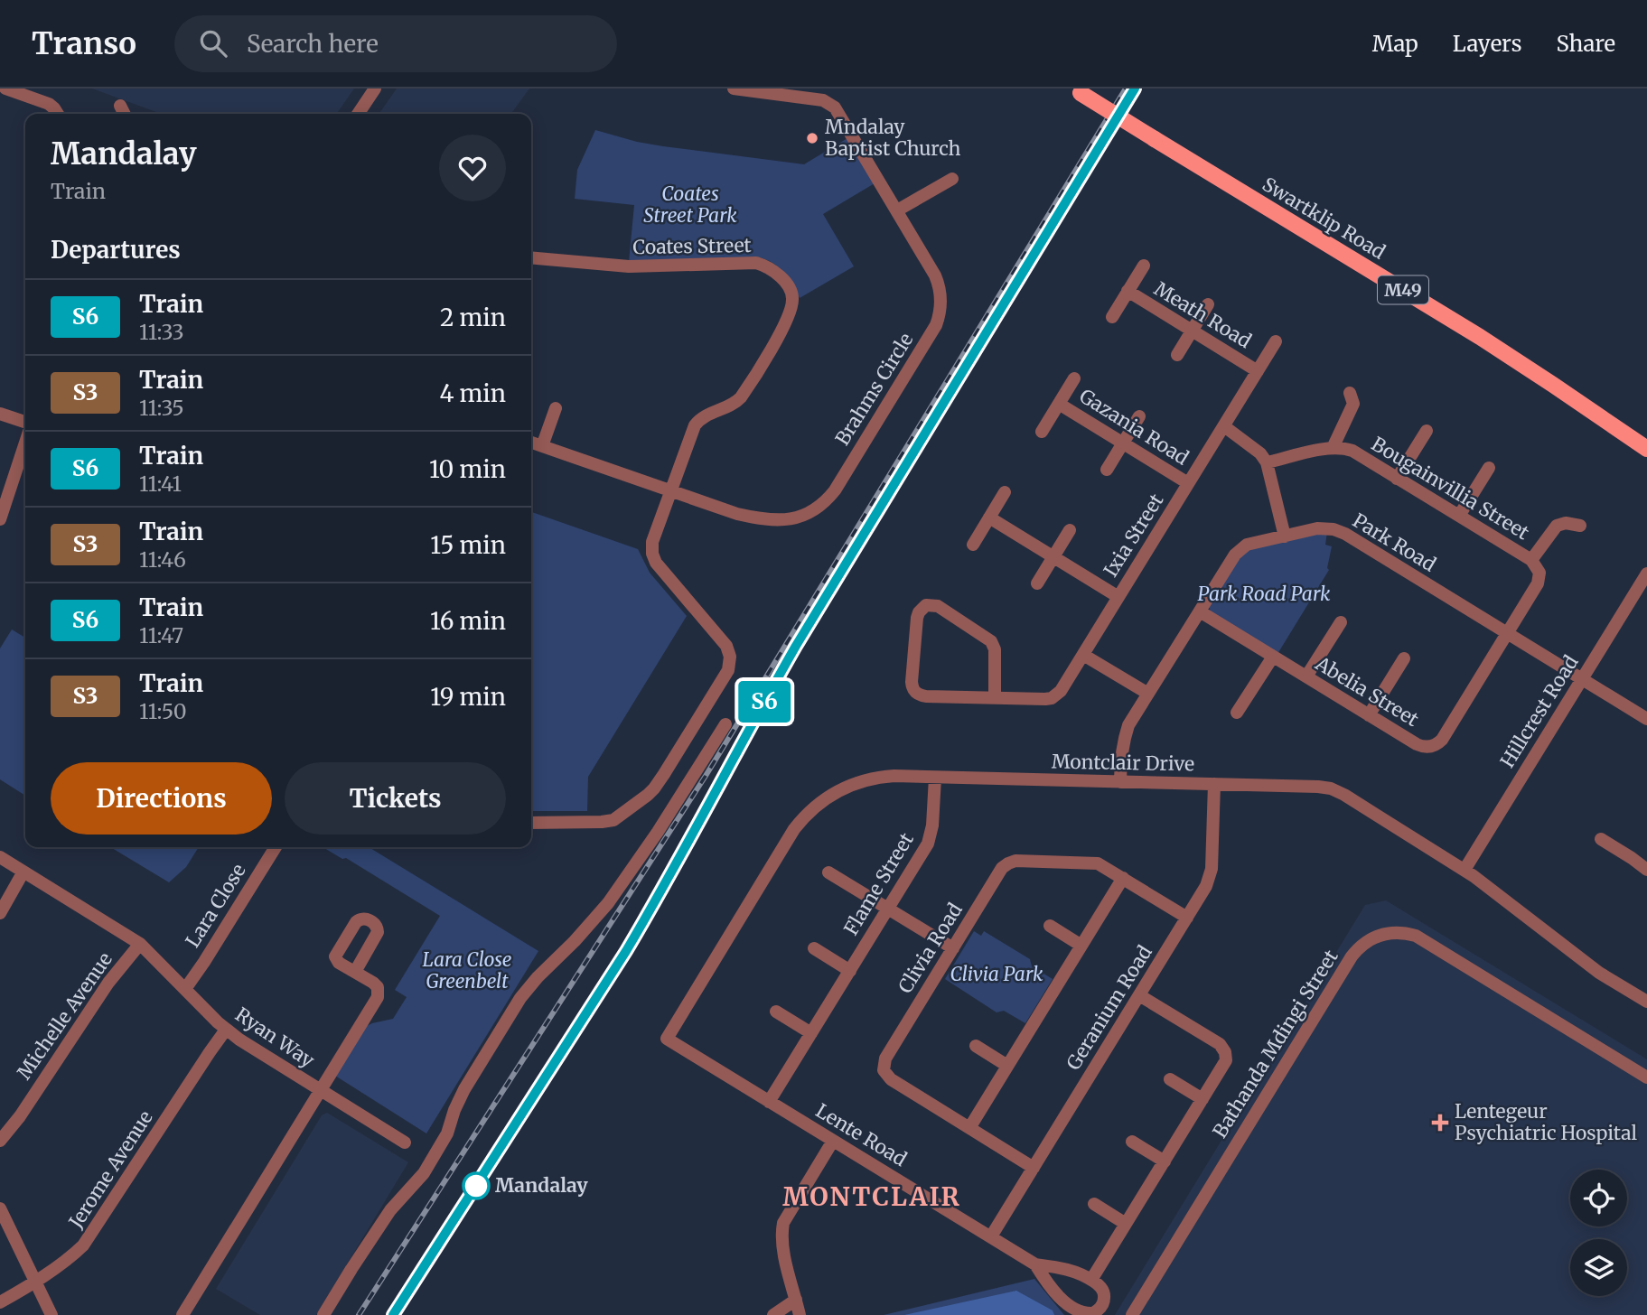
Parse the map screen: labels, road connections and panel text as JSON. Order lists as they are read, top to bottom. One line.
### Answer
{"streets":{"main road":["Swartklip Road","M49"],"street":["Coates Street","Meath Road","Brahms Circle","Gazania Road","Bougainvillia Street","Ixia Street","Park Road","Abelia Street","Hillcrest Road","Montclair Drive","Flame Street","Lara Close","Clivia Road","Geranium Road","Michelle Avenue","Ryan Way","Bathanda Mdingi Street","Lente Road","Jerome Avenue"]},"crossings":[["Coates Street","Brahms Circle"],["Meath Road","Ixia Street"],["Gazania Road","Ixia Street"],["Bougainvillia Street","Park Road"],["Bougainvillia Street","Abelia Street"],["Park Road","Abelia Street"],["Park Road","Hillcrest Road"],["Park Road","Montclair Drive"],["Hillcrest Road","Montclair Drive"],["Montclair Drive","Flame Street"],["Montclair Drive","Geranium Road"],["Montclair Drive","Lente Road"],["Flame Street","Lente Road"],["Lara Close","Ryan Way"],["Clivia Road","Geranium Road"],["Geranium Road","Lente Road"],["Michelle Avenue","Ryan Way"],["Ryan Way","Jerome Avenue"]],"districts":["MONTCLAIR"],"parks":["Coates Street Park","Park Road Park","Lara Close Greenbelt","Clivia Park"],"places":{"other":["Mndalay Baptist Church","Mandalay"],"health":["Lentegeur Psychiatric Hospital"]},"page":{"header":"Transo","search":"Search here","nav":["Map","Layers","Share"],"on_map":"S6","heading":[["Mandalay","Train"],"Departures"],"list":[{"mark":"S6","name":"Train","note":"11:33","value":"2 min"},{"mark":"S3","name":"Train","note":"11:35","value":"4 min"},{"mark":"S6","name":"Train","note":"11:41","value":"10 min"},{"mark":"S3","name":"Train","note":"11:46","value":"15 min"},{"mark":"S6","name":"Train","note":"11:47","value":"16 min"},{"mark":"S3","name":"Train","note":"11:50","value":"19 min"}],"buttons":["Directions","Tickets"]}}
